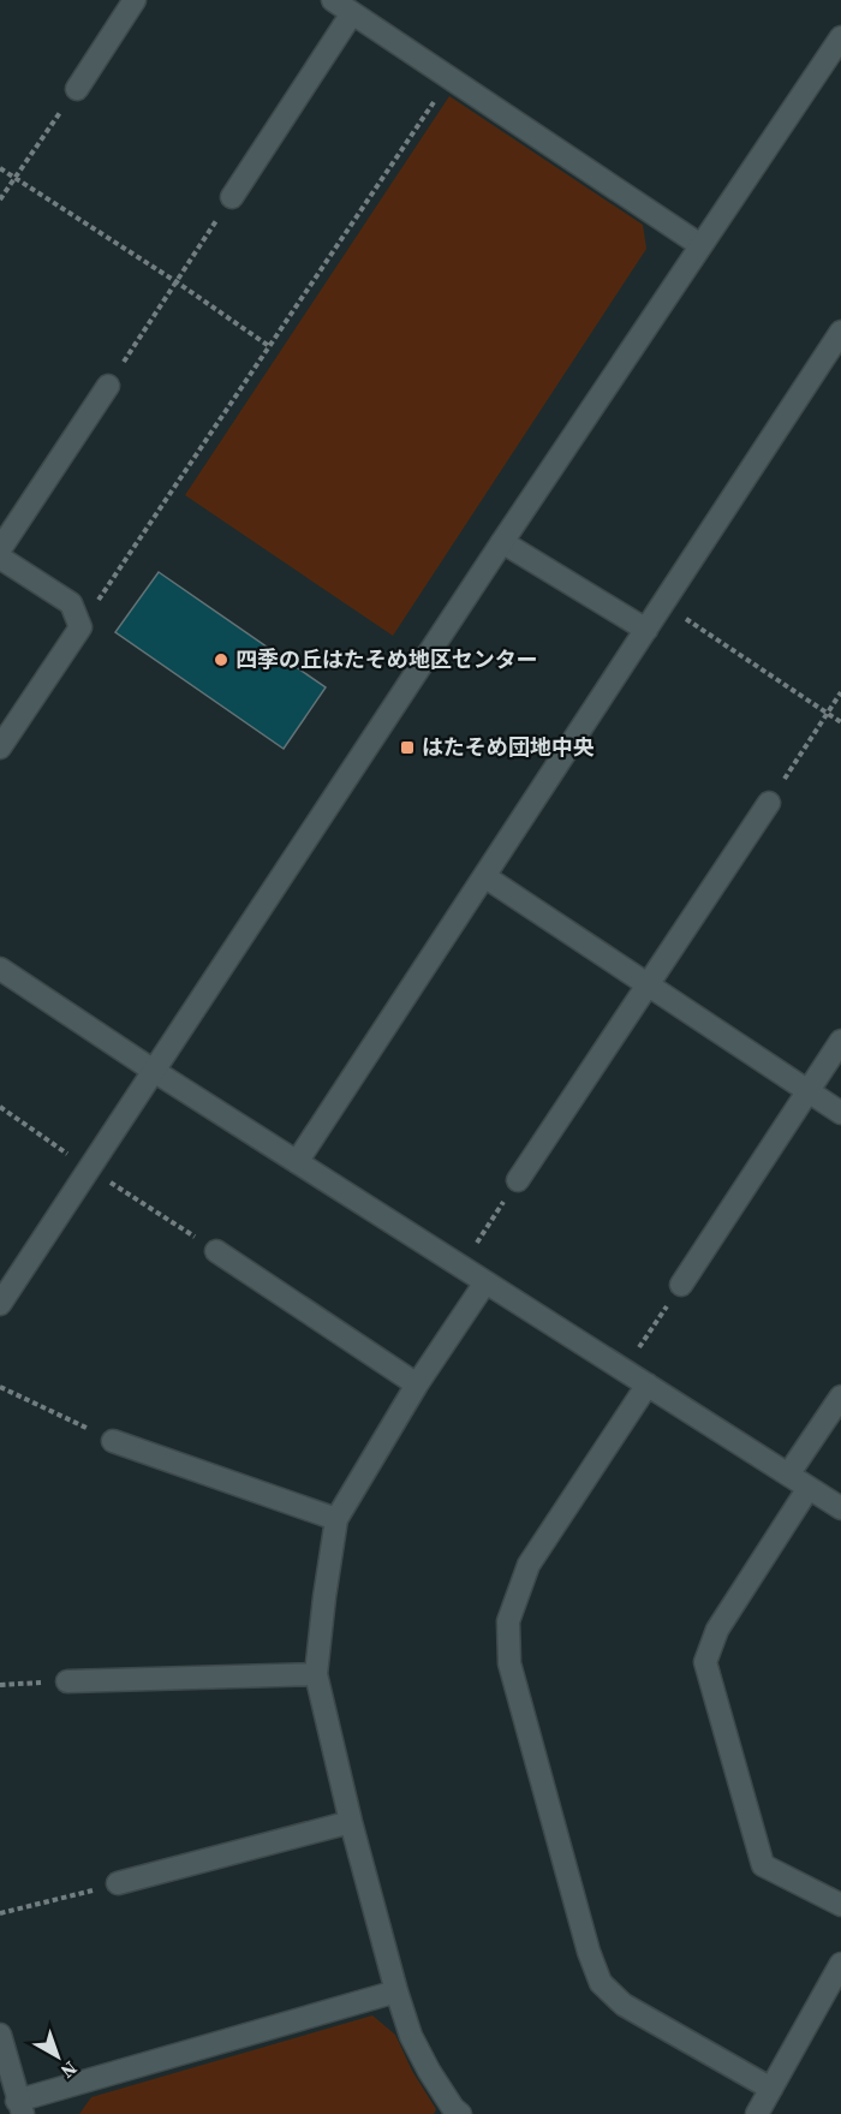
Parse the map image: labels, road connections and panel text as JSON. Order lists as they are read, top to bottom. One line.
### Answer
{"places":{"other":["四季の丘はたそめ地区センター"],"transit":["はたそめ団地中央"]},"north":"bottom right"}
